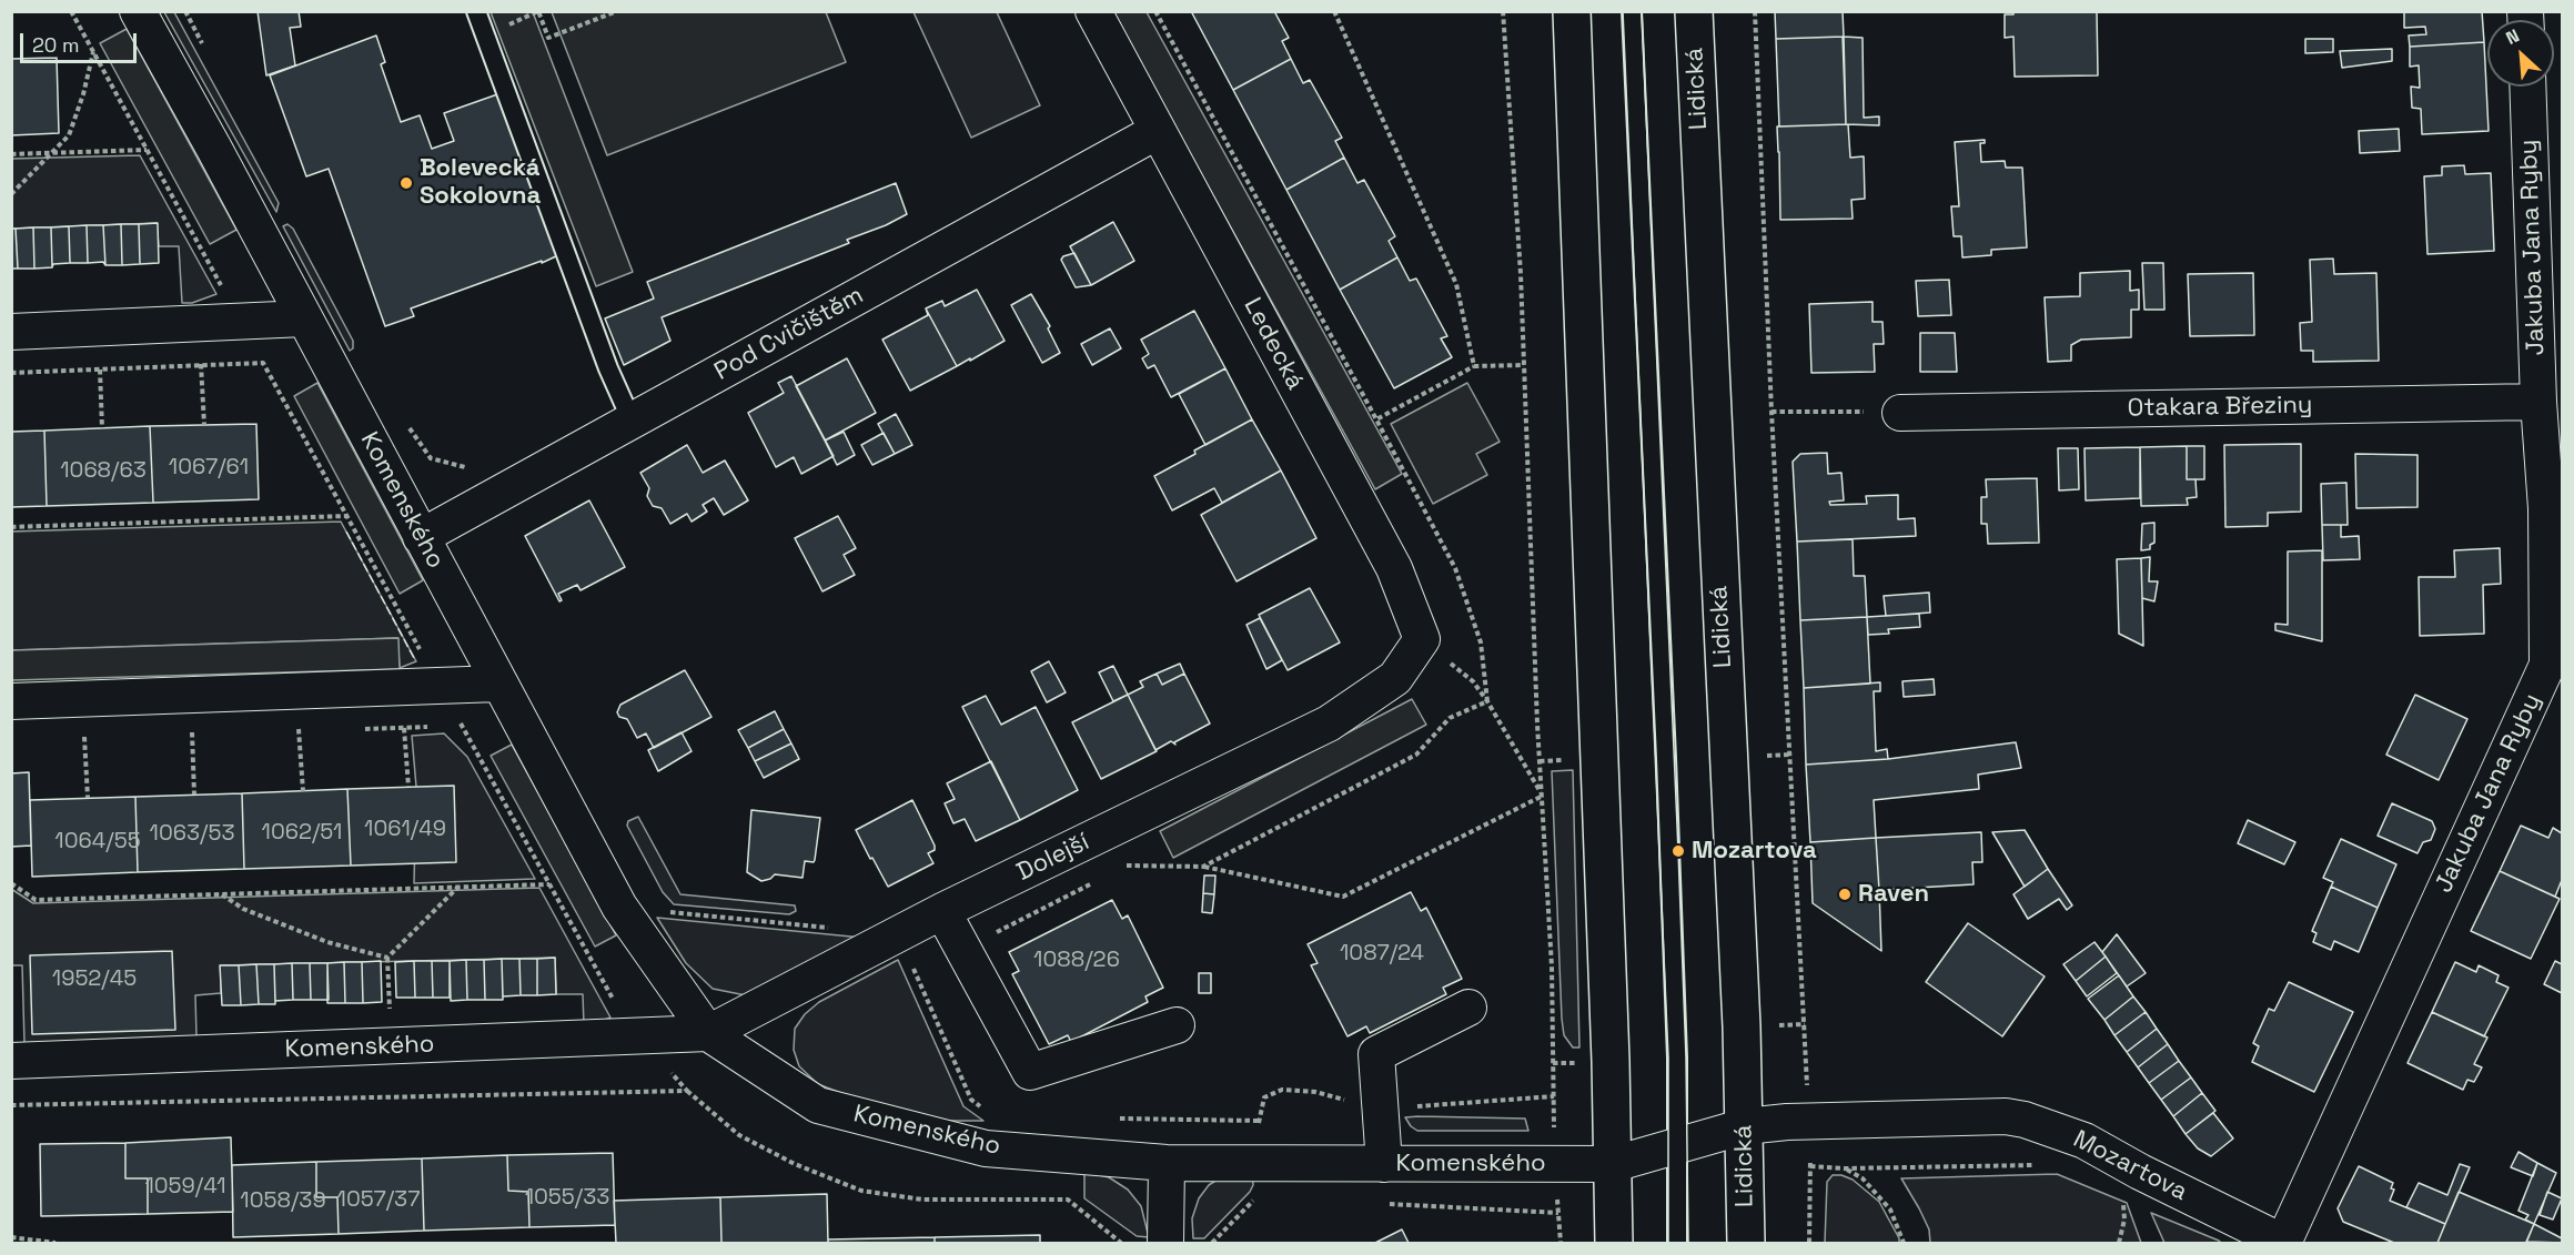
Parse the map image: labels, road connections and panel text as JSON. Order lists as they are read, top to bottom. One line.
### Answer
{"streets":{"main road":["Lidická"],"street":["Jakuba Jana Ryby","Pod Cvičištěm","Ledecká","Otakara Březiny","Komenského","Dolejší","Mozartova"]},"crossings":[["Lidická","Mozartova"],["Jakuba Jana Ryby","Otakara Březiny"],["Jakuba Jana Ryby","Mozartova"],["Pod Cvičištěm","Ledecká"],["Pod Cvičištěm","Komenského"],["Ledecká","Dolejší"],["Komenského","Dolejší"],["Komenského","Mozartova"]],"places":["Bolevecká Sokolovna","Mozartova","Raven"],"house_numbers":["1067/61","1068/63","1061/49","1062/51","1063/53","1064/55","1087/24","1088/26","1952/45","1059/41","1055/33","1057/37","1058/39"],"scale_bar":"20 m","north":"top left"}
